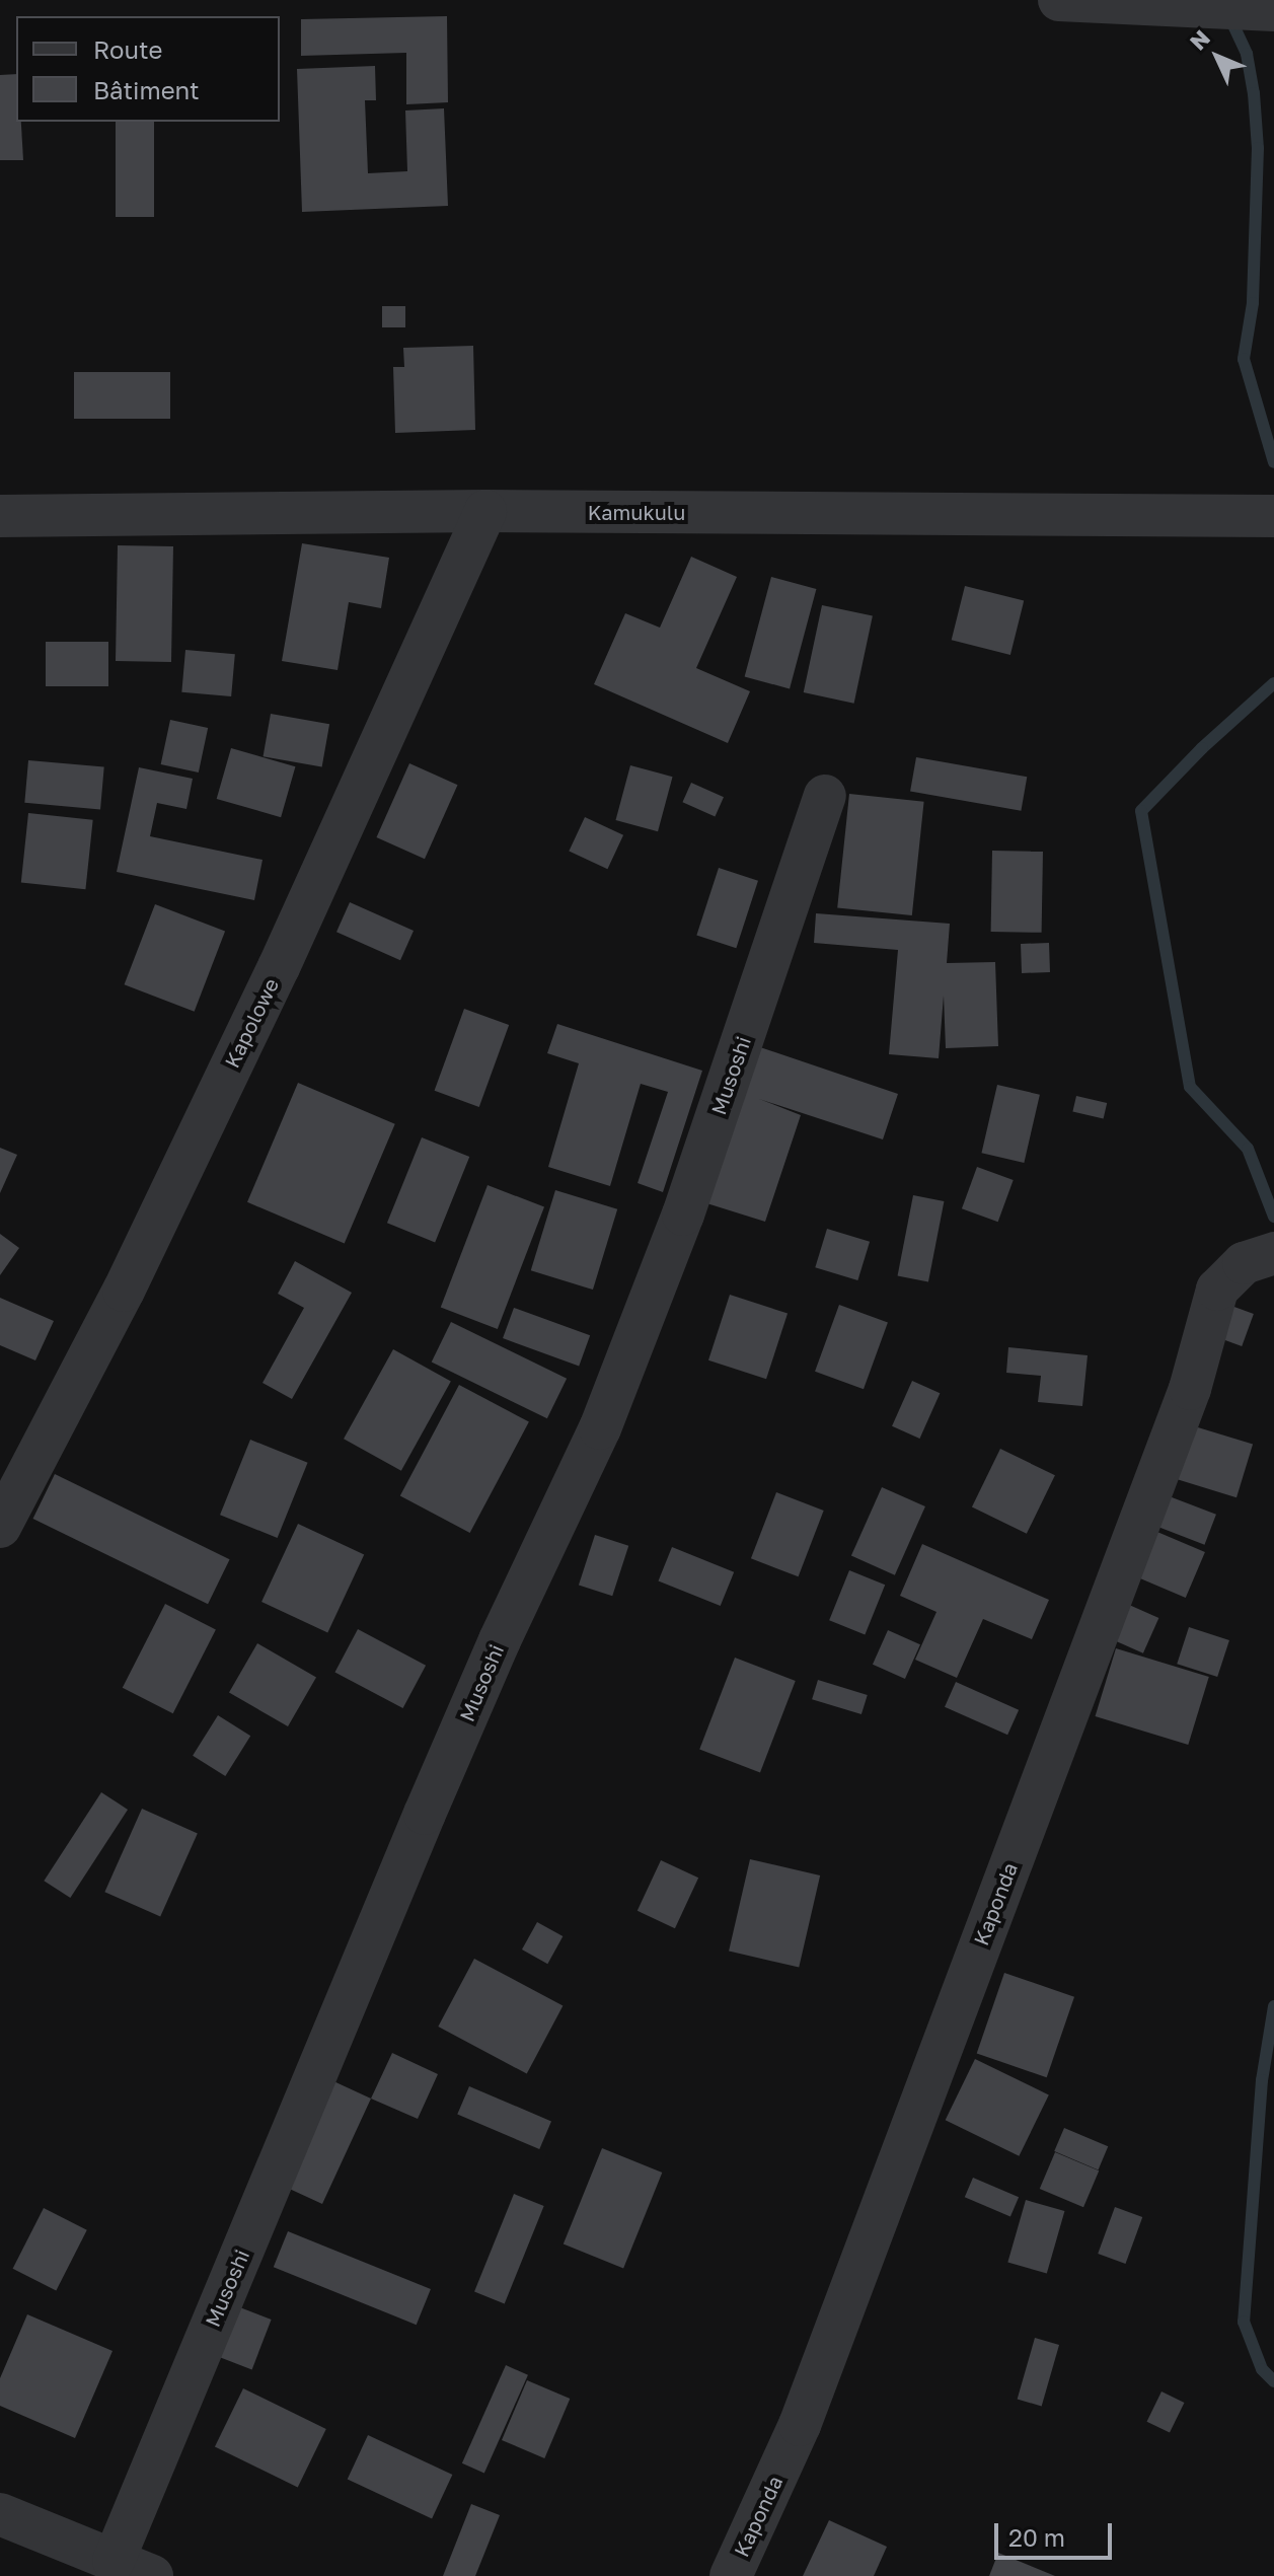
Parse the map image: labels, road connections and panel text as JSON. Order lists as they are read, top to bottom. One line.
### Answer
{"streets":{"street":["Kamukulu","Kapolowe","Musoshi","Kaponda"]},"crossings":[["Kamukulu","Kapolowe"]],"legend":["Route","Bâtiment"],"scale_bar":"20 m","north":"top left"}
